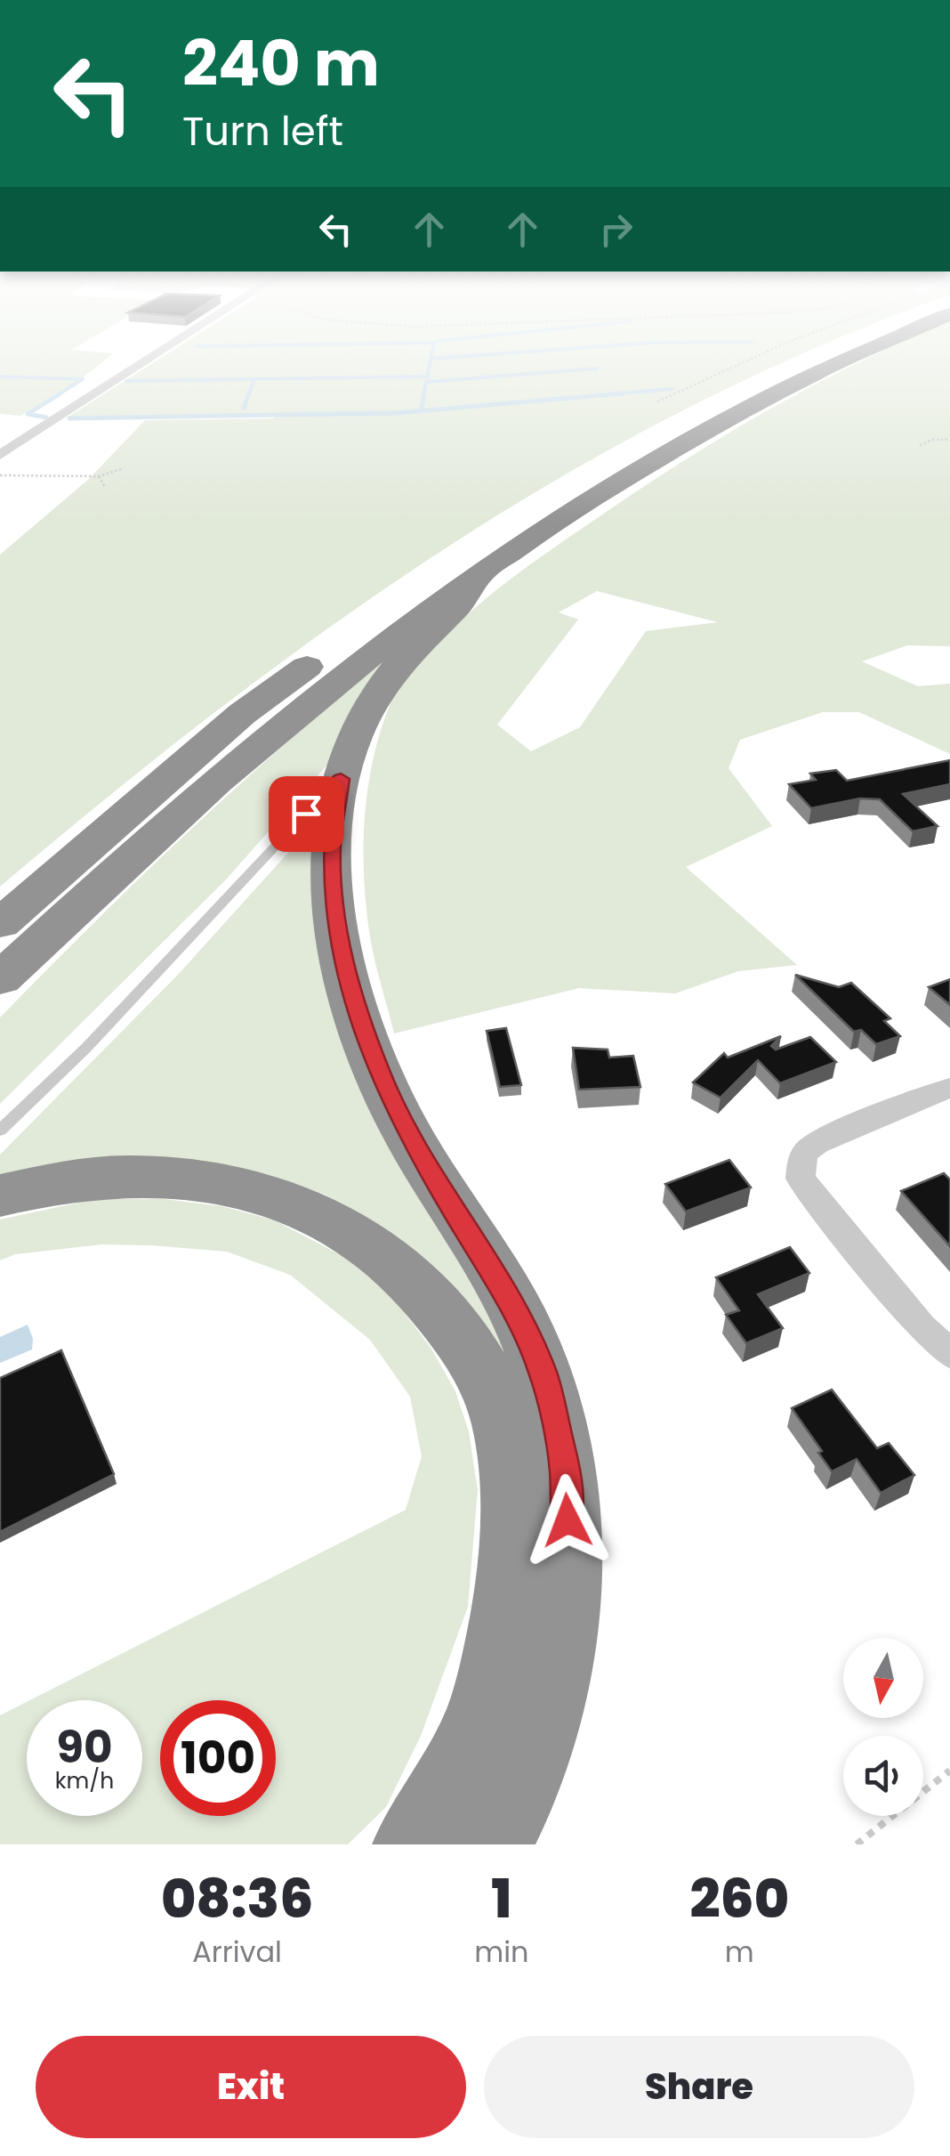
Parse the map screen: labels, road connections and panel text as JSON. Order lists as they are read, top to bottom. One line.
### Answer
{"north":"bottom","page":{"turn":["240 m","Turn left"],"speed":"90 km/h","limit":"100","eta":["08:36","Arrival","1","min","260","m"],"buttons":["Exit","Share"]}}
